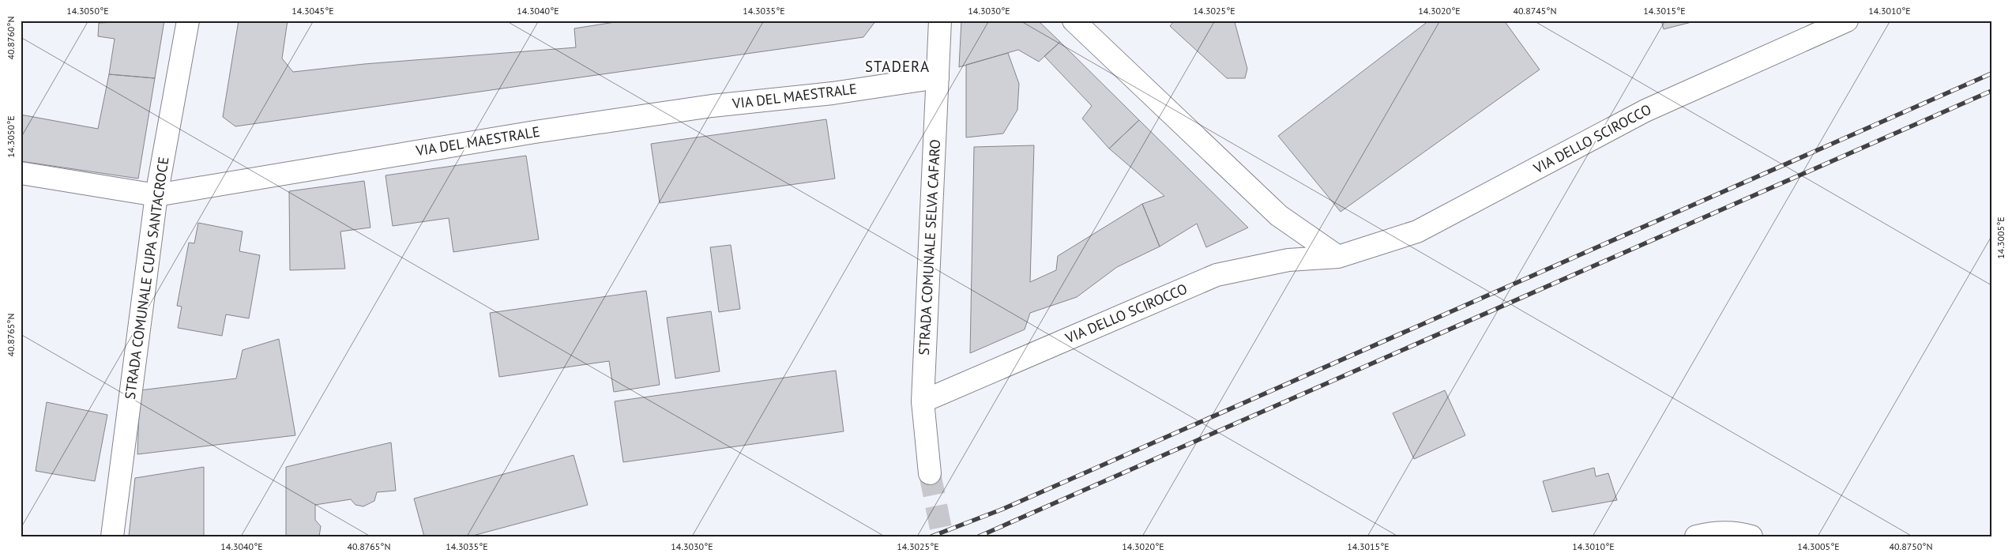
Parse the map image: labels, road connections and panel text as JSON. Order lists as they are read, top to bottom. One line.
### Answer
{"streets":{"street":["VIA DEL MAESTRALE","VIA DELLO SCIROCCO","STRADA COMUNALE SELVA CAFARO","STRADA COMUNALE CUPA SANTACROCE"]},"crossings":[["VIA DEL MAESTRALE","STRADA COMUNALE SELVA CAFARO"],["VIA DEL MAESTRALE","STRADA COMUNALE CUPA SANTACROCE"],["VIA DELLO SCIROCCO","STRADA COMUNALE SELVA CAFARO"]],"districts":["STADERA"],"coordinates":["14.3050°E","14.3045°E","14.3040°E","14.3035°E","14.3030°E","14.3025°E","14.3020°E","40.8745°N","14.3015°E","14.3010°E","40.8760°N","14.3005°E","40.8765°N","40.8750°N"]}
